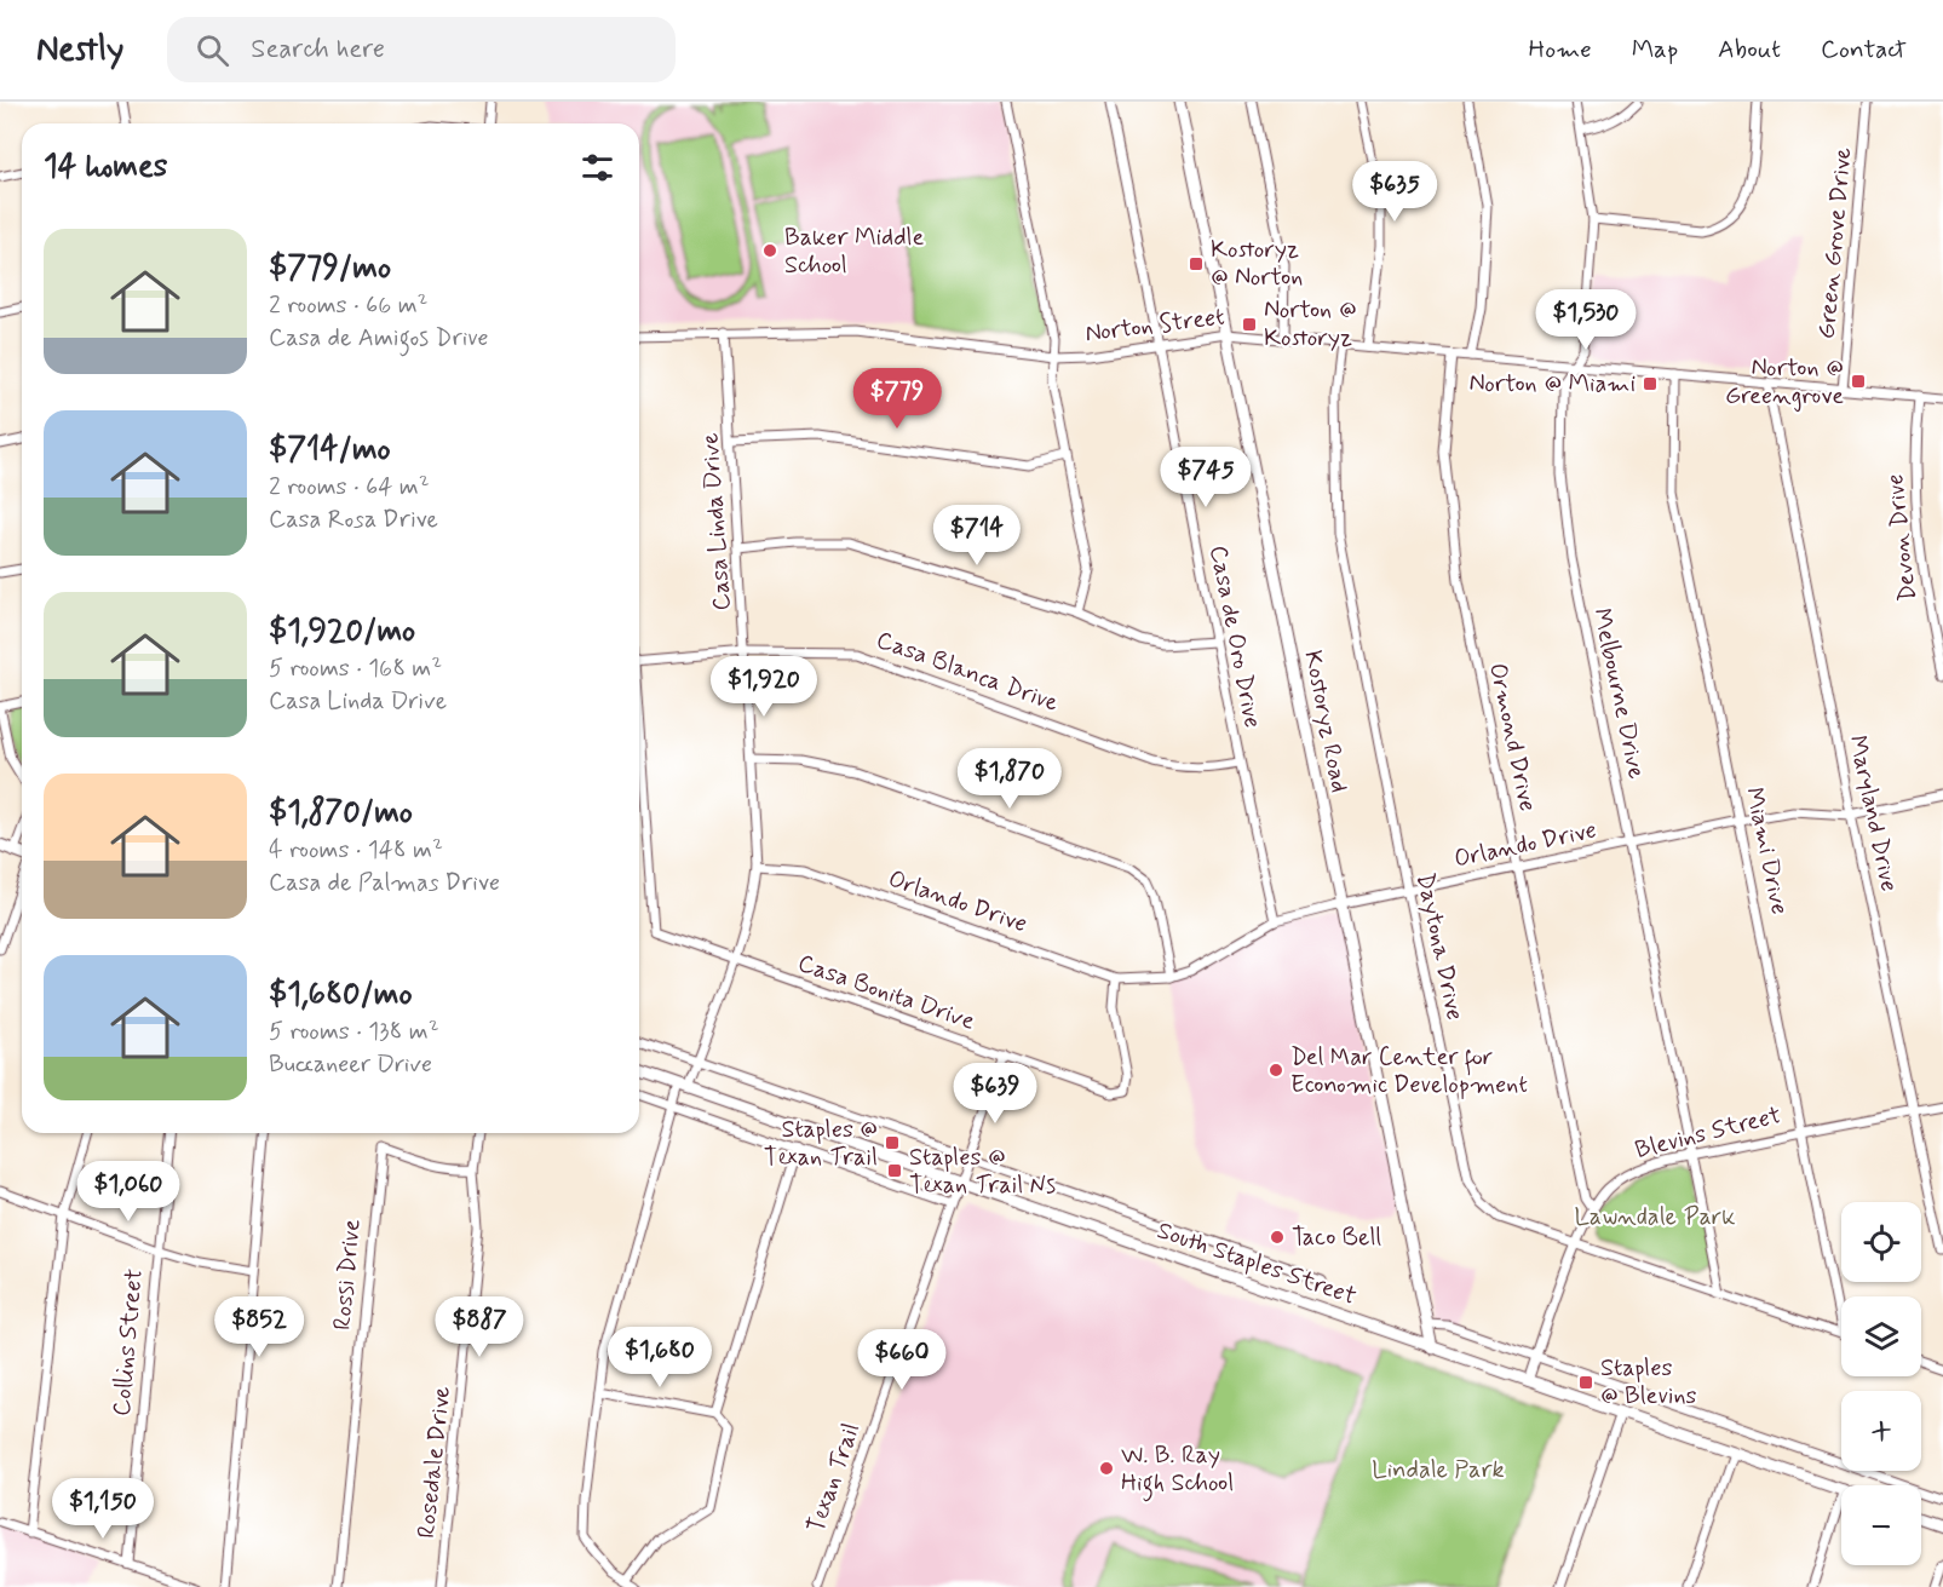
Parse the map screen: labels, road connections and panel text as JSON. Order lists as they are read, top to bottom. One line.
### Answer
{"streets":{"main road":["Kostoryz Road","South Staples Street"],"street":["Green Grove Drive","Norton Street","Casa Linda Drive","Devon Drive","Casa de Oro Drive","Casa Blanca Drive","Melbourne Drive","Ormond Drive","Maryland Drive","Orlando Drive","Miami Drive","Daytona Drive","Casa Bonita Drive","Blevins Street","Rossi Drive","Collins Street","Rosedale Drive","Texan Trail"]},"crossings":[["Green Grove Drive","Norton Street"],["Norton Street","Casa Linda Drive"],["Norton Street","Devon Drive"],["Norton Street","Casa de Oro Drive"],["Norton Street","Melbourne Drive"],["Norton Street","Kostoryz Road"],["Norton Street","Ormond Drive"],["Norton Street","Maryland Drive"],["Norton Street","Miami Drive"],["Norton Street","Daytona Drive"],["Casa Linda Drive","Casa Blanca Drive"],["Casa Linda Drive","Orlando Drive"],["Casa Linda Drive","Casa Bonita Drive"],["Casa Linda Drive","South Staples Street"],["Casa de Oro Drive","Casa Blanca Drive"],["Casa de Oro Drive","Orlando Drive"],["Melbourne Drive","Orlando Drive"],["Melbourne Drive","Daytona Drive"],["Melbourne Drive","Blevins Street"],["Kostoryz Road","Orlando Drive"],["Kostoryz Road","South Staples Street"],["Ormond Drive","Orlando Drive"],["Ormond Drive","Blevins Street"],["Maryland Drive","Orlando Drive"],["Maryland Drive","Blevins Street"],["Orlando Drive","Miami Drive"],["Orlando Drive","Daytona Drive"],["Orlando Drive","Casa Bonita Drive"],["Miami Drive","Blevins Street"],["Daytona Drive","Blevins Street"],["Casa Bonita Drive","Texan Trail"],["Blevins Street","South Staples Street"],["South Staples Street","Texan Trail"],["Rossi Drive","Rosedale Drive"]],"parks":["Lawndale Park","Lindale Park"],"places":{"other":["Baker Middle School","Del Mar Center for Economic Development","Taco Bell","W. B. Ray High School"],"transit":["Kostoryz @ Norton","Norton @ Kostoryz","Norton @ Greengrove","Norton @ Miami","Staples @ Texan Trail","Staples @ Texan Trail Ns","Staples @ Blevins"]},"page":{"header":"Nestly","search":"Search here","nav":["Home","Map","About","Contact"],"heading":"14 homes","price":["$635","$1,530","$779","$745","$714","$1,920","$1,870","$639","$1,060","$852","$887","$1,680","$660","$1,150"],"list":[{"name":"$779/mo","note":"2 rooms · 66 m² · Casa de Amigos Drive"},{"name":"$714/mo","note":"2 rooms · 64 m² · Casa Rosa Drive"},{"name":"$1,920/mo","note":"5 rooms · 168 m² · Casa Linda Drive"},{"name":"$1,870/mo","note":"4 rooms · 148 m² · Casa de Palmas Drive"},{"name":"$1,680/mo","note":"5 rooms · 138 m² · Buccaneer Drive"}],"map_buttons":["+","−"]}}
